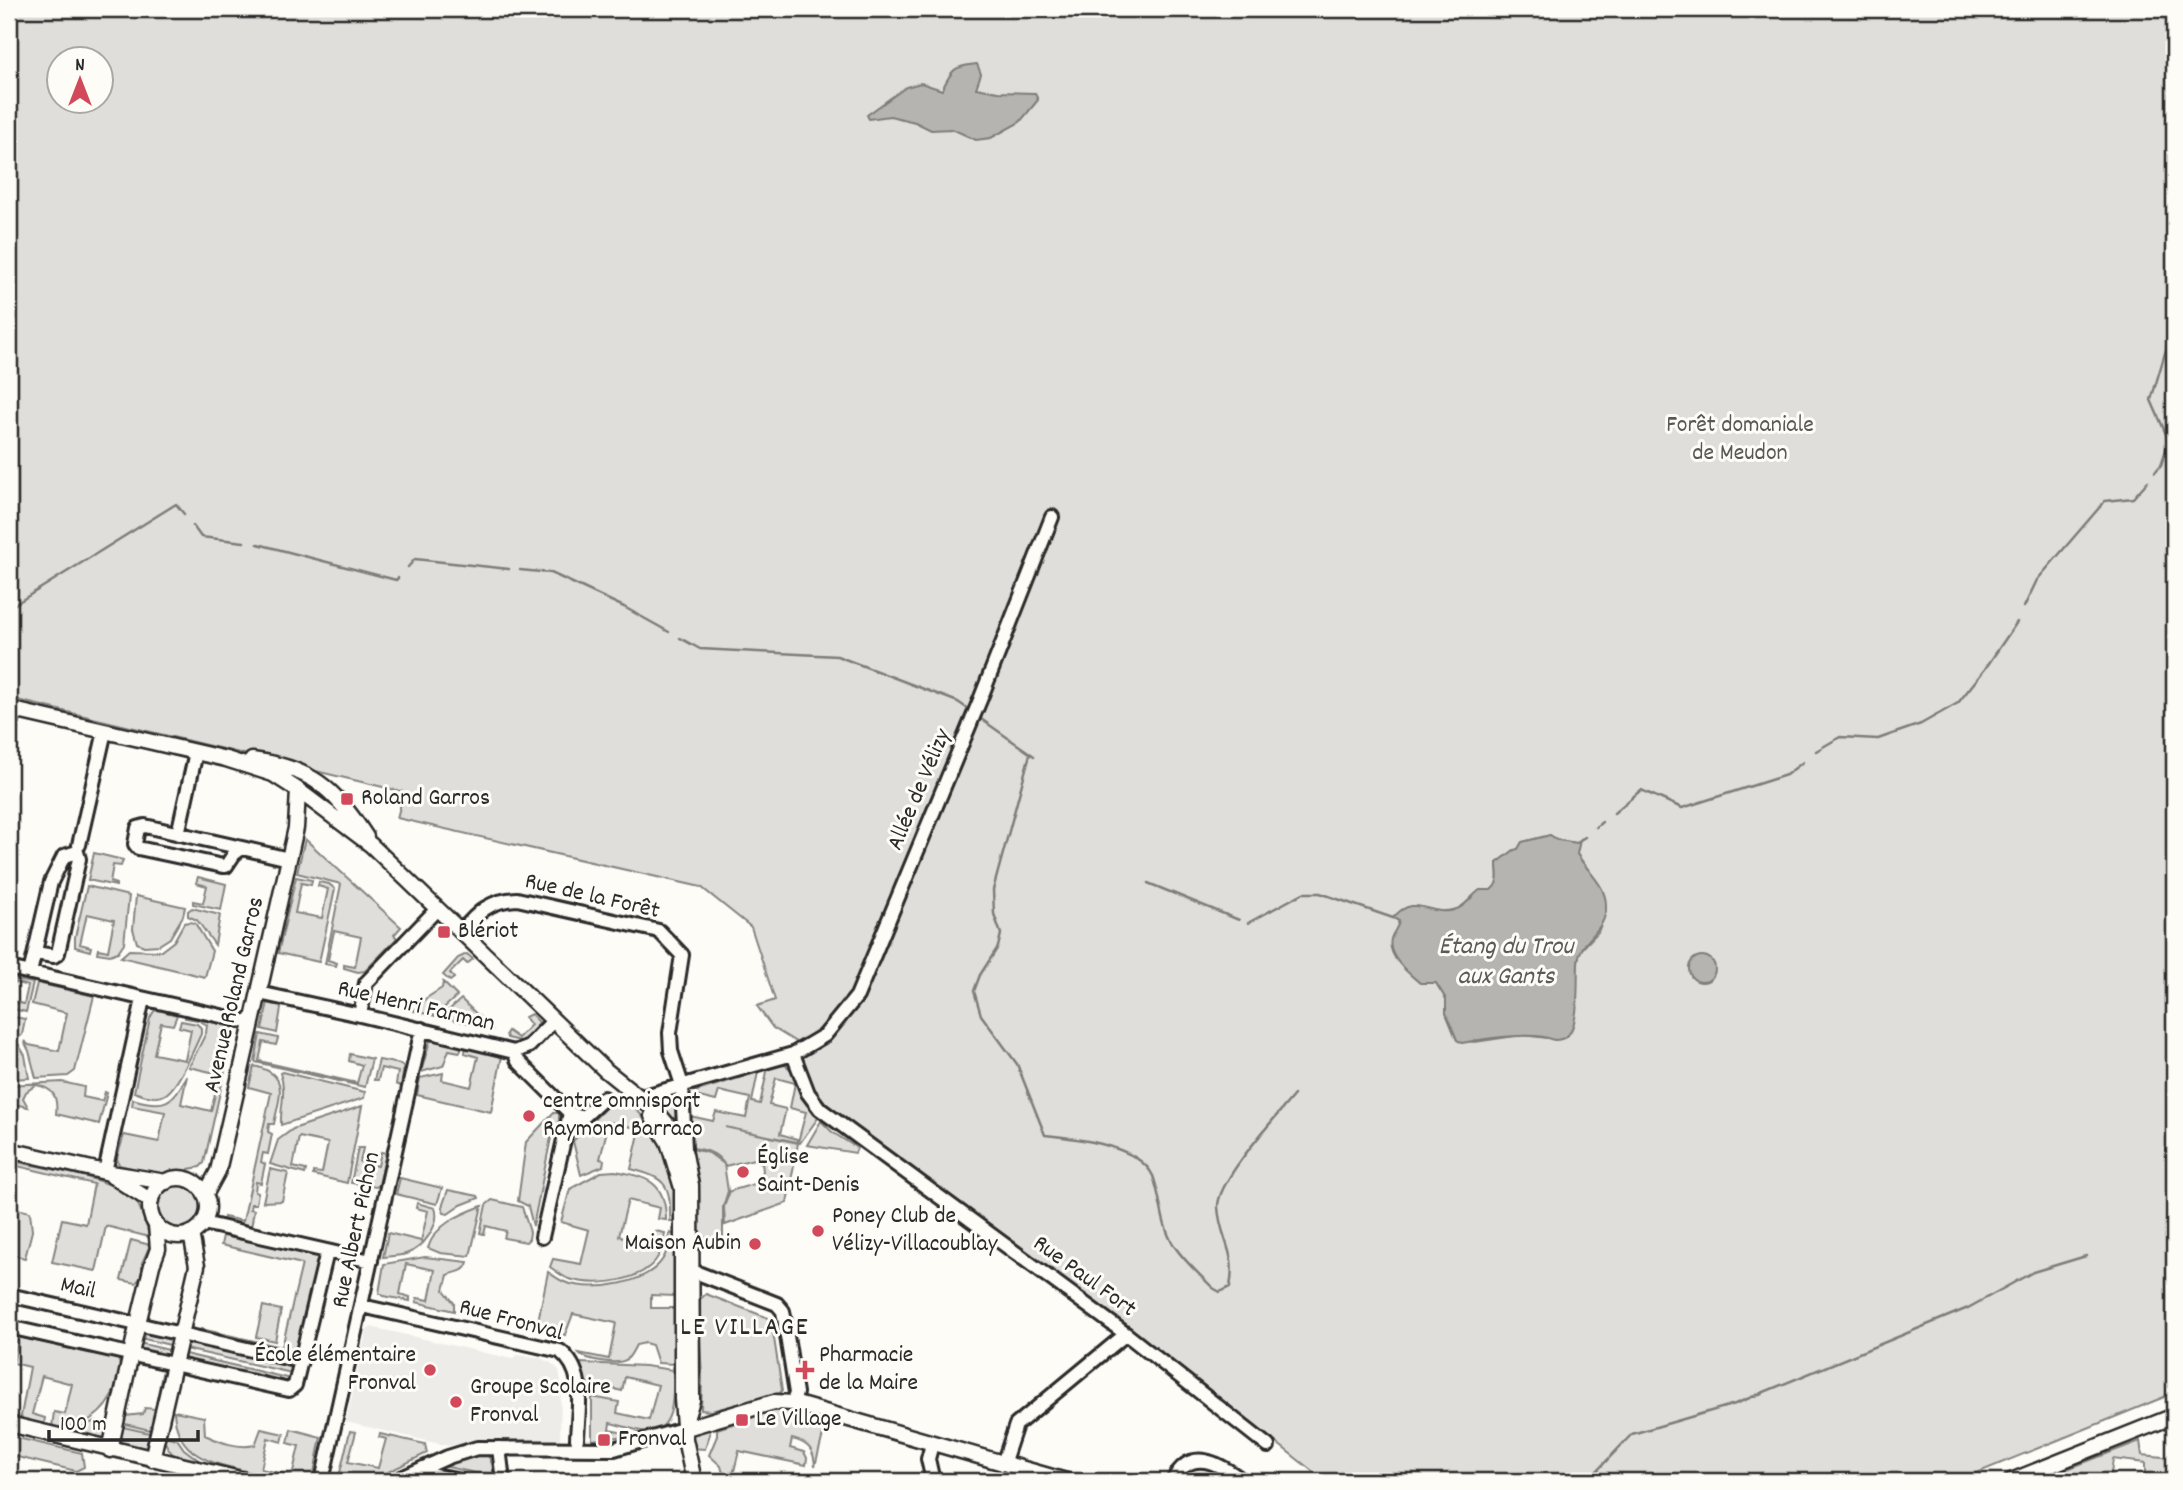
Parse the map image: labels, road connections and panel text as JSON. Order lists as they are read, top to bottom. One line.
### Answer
{"streets":{"street":["Allée de Vélizy","Rue de la Forêt","Avenue Roland Garros","Rue Henri Farman","Rue Albert Pichon","Rue Paul Fort","Mail","Rue Fronval"]},"crossings":[["Allée de Vélizy","Rue de la Forêt"],["Allée de Vélizy","Rue Paul Fort"],["Avenue Roland Garros","Rue Henri Farman"],["Rue Henri Farman","Rue Albert Pichon"],["Rue Albert Pichon","Rue Fronval"]],"districts":["LE VILLAGE"],"water":["Étang du Trou aux Gants"],"parks":["Forêt domaniale de Meudon"],"places":{"transit":["Roland Garros","Blériot","Le Village","Fronval"],"other":["centre omnisport Raymond Barraco","Église Saint-Denis","Poney Club de Vélizy-Villacoublay","Maison Aubin","École élémentaire Fronval","Groupe Scolaire Fronval"],"health":["Pharmacie de la Maire"]},"scale_bar":"100 m","north":"top"}
